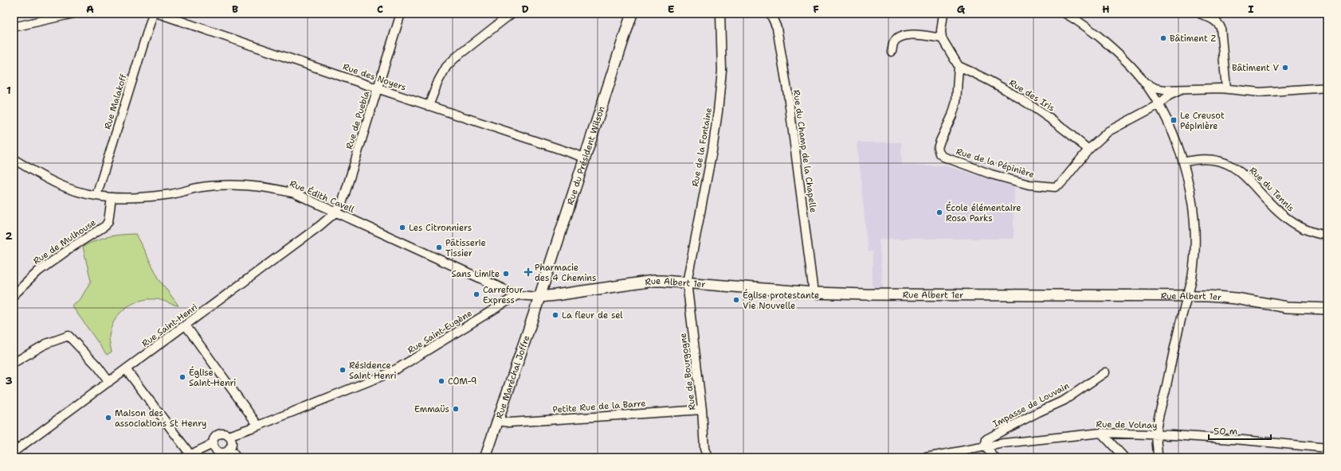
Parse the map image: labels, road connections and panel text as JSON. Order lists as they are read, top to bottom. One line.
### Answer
{"streets":{"main road":["Rue du Président Wilson","Rue Albert 1er","Rue Maréchal Joffre"],"street":["Rue des Noyers","Rue des Iris","Rue Malakoff","Rue de Puebla","Rue de la Fontaine","Rue du Champ de la Chapelle","Rue de la Pépinière","Rue du Tennis","Rue Édith Cavell","Rue de Mulhouse","Rue Saint-Henri","Rue Saint-Eugène","Rue de Bourgogne","Impasse de Louvain","Petite Rue de la Barre","Rue de Volnay"]},"crossings":[["Rue des Noyers","Rue de Puebla"],["Rue des Noyers","Rue du Président Wilson"],["Rue des Iris","Rue de la Pépinière"],["Rue Malakoff","Rue Édith Cavell"],["Rue de Puebla","Rue Édith Cavell"],["Rue de Puebla","Rue Saint-Henri"],["Rue de la Fontaine","Rue Albert 1er"],["Rue de la Fontaine","Rue de Bourgogne"],["Rue du Champ de la Chapelle","Rue Albert 1er"],["Rue du Président Wilson","Rue Édith Cavell"],["Rue du Président Wilson","Rue Albert 1er"],["Rue du Président Wilson","Rue Maréchal Joffre"],["Rue Édith Cavell","Rue de Mulhouse"],["Rue Édith Cavell","Rue Albert 1er"],["Rue Édith Cavell","Rue Saint-Henri"],["Rue Édith Cavell","Rue Saint-Eugène"],["Rue Édith Cavell","Rue Maréchal Joffre"],["Rue Albert 1er","Rue de Bourgogne"],["Rue Albert 1er","Rue Maréchal Joffre"],["Rue de Bourgogne","Petite Rue de la Barre"],["Rue Maréchal Joffre","Petite Rue de la Barre"],["Impasse de Louvain","Rue de Volnay"]],"places":{"other":["Bâtiment Z","Bâtiment V","École élémentaire Rosa Parks","Les Citronniers","Pâtisserie Tissier","Sans Limite","Carrefour Express","Église protestante Vie Nouvelle","La fleur de sel","Résidence Saint Henri","Église Saint-Henri","COM-9","Emmaüs","Maison des associations St Henry"],"transit":["Le Creusot Pépinière"],"health":["Pharmacie des 4 Chemins"]},"scale_bar":"50 m","grid":{"columns":["A","B","C","D","E","F","G","H","I"],"rows":["1","2","3"]}}
